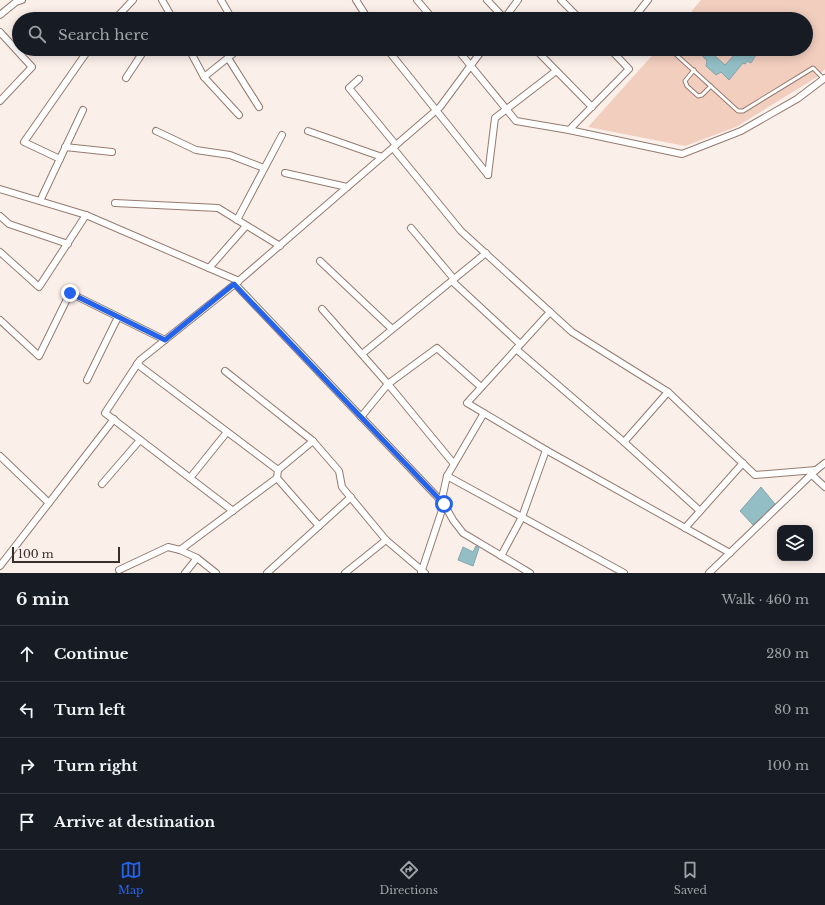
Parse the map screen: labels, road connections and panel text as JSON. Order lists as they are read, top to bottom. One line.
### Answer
{"scale_bar":"100 m","page":{"search":"Search here","scale":"100 m","heading":["6 min","Walk · 460 m"],"list":[["Continue","280 m"],["Turn left","80 m"],["Turn right","100 m"],"Arrive at destination"],"nav":["Map","Directions","Saved"]}}
